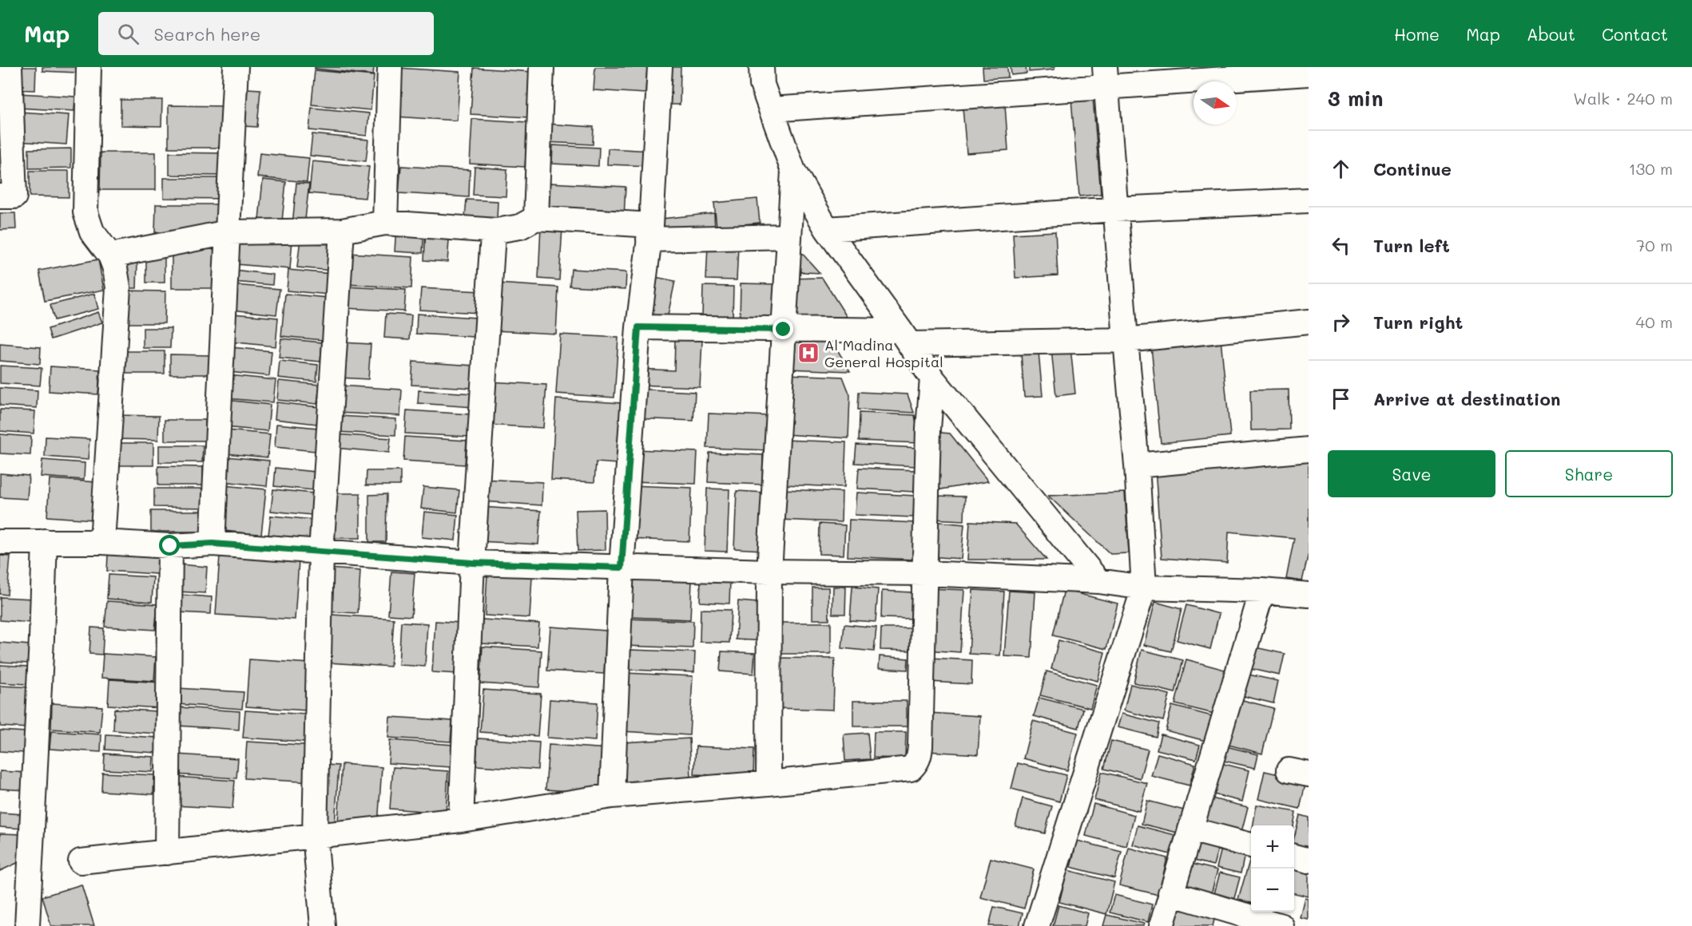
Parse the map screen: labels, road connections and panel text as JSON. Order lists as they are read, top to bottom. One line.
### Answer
{"places":{"hospital":["Al Madina General Hospital"]},"north":"right","page":{"header":"Map","search":"Search here","nav":["Home","Map","About","Contact"],"heading":["3 min","Walk · 240 m"],"list":[["Continue","130 m"],["Turn left","70 m"],["Turn right","40 m"],"Arrive at destination"],"buttons":["Save","Share"],"map_buttons":["+","−"]}}
